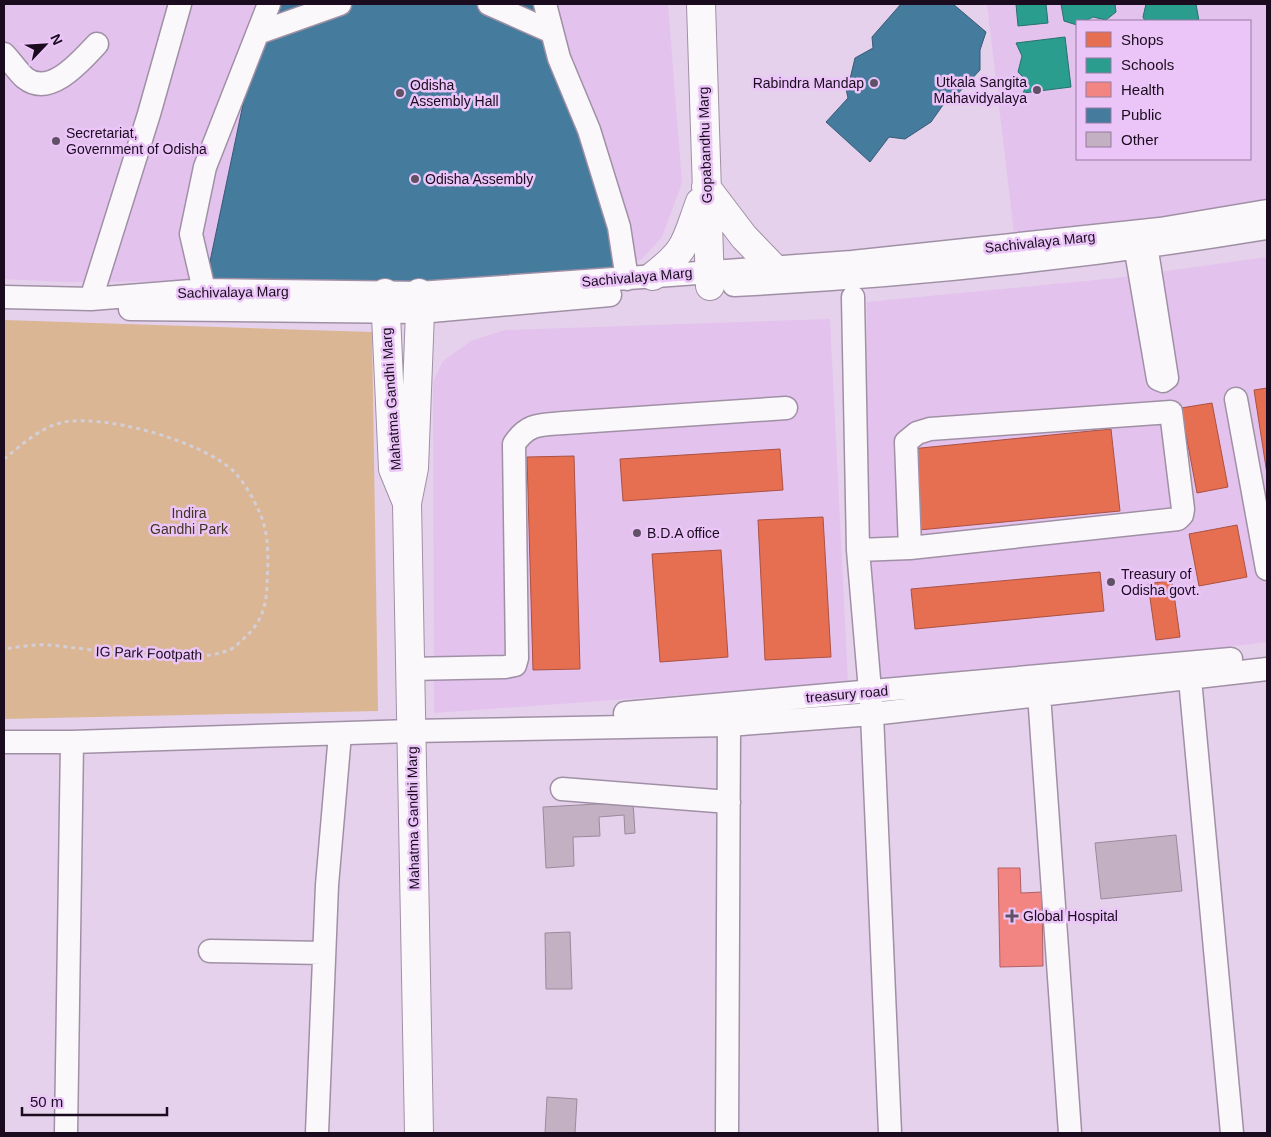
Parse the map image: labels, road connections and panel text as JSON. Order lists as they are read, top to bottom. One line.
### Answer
{"streets":{"main road":["Gopabandhu Marg","Mahatma Gandhi Marg"],"street":["Sachivalaya Marg","treasury road"],"path":["IG Park Footpath"]},"crossings":[["Gopabandhu Marg","Sachivalaya Marg"],["Sachivalaya Marg","Mahatma Gandhi Marg"],["Mahatma Gandhi Marg","treasury road"]],"parks":["Indira Gandhi Park"],"places":{"other":["Rabindra Mandap","Utkala Sangita Mahavidyalaya","Odisha Assembly Hall","Secretariat, Government of Odisha","Odisha Assembly","B.D.A office","Treasury of Odisha govt."],"health":["Global Hospital"]},"legend":["Shops","Schools","Health","Public","Other"],"scale_bar":"50 m","north":"top right"}
